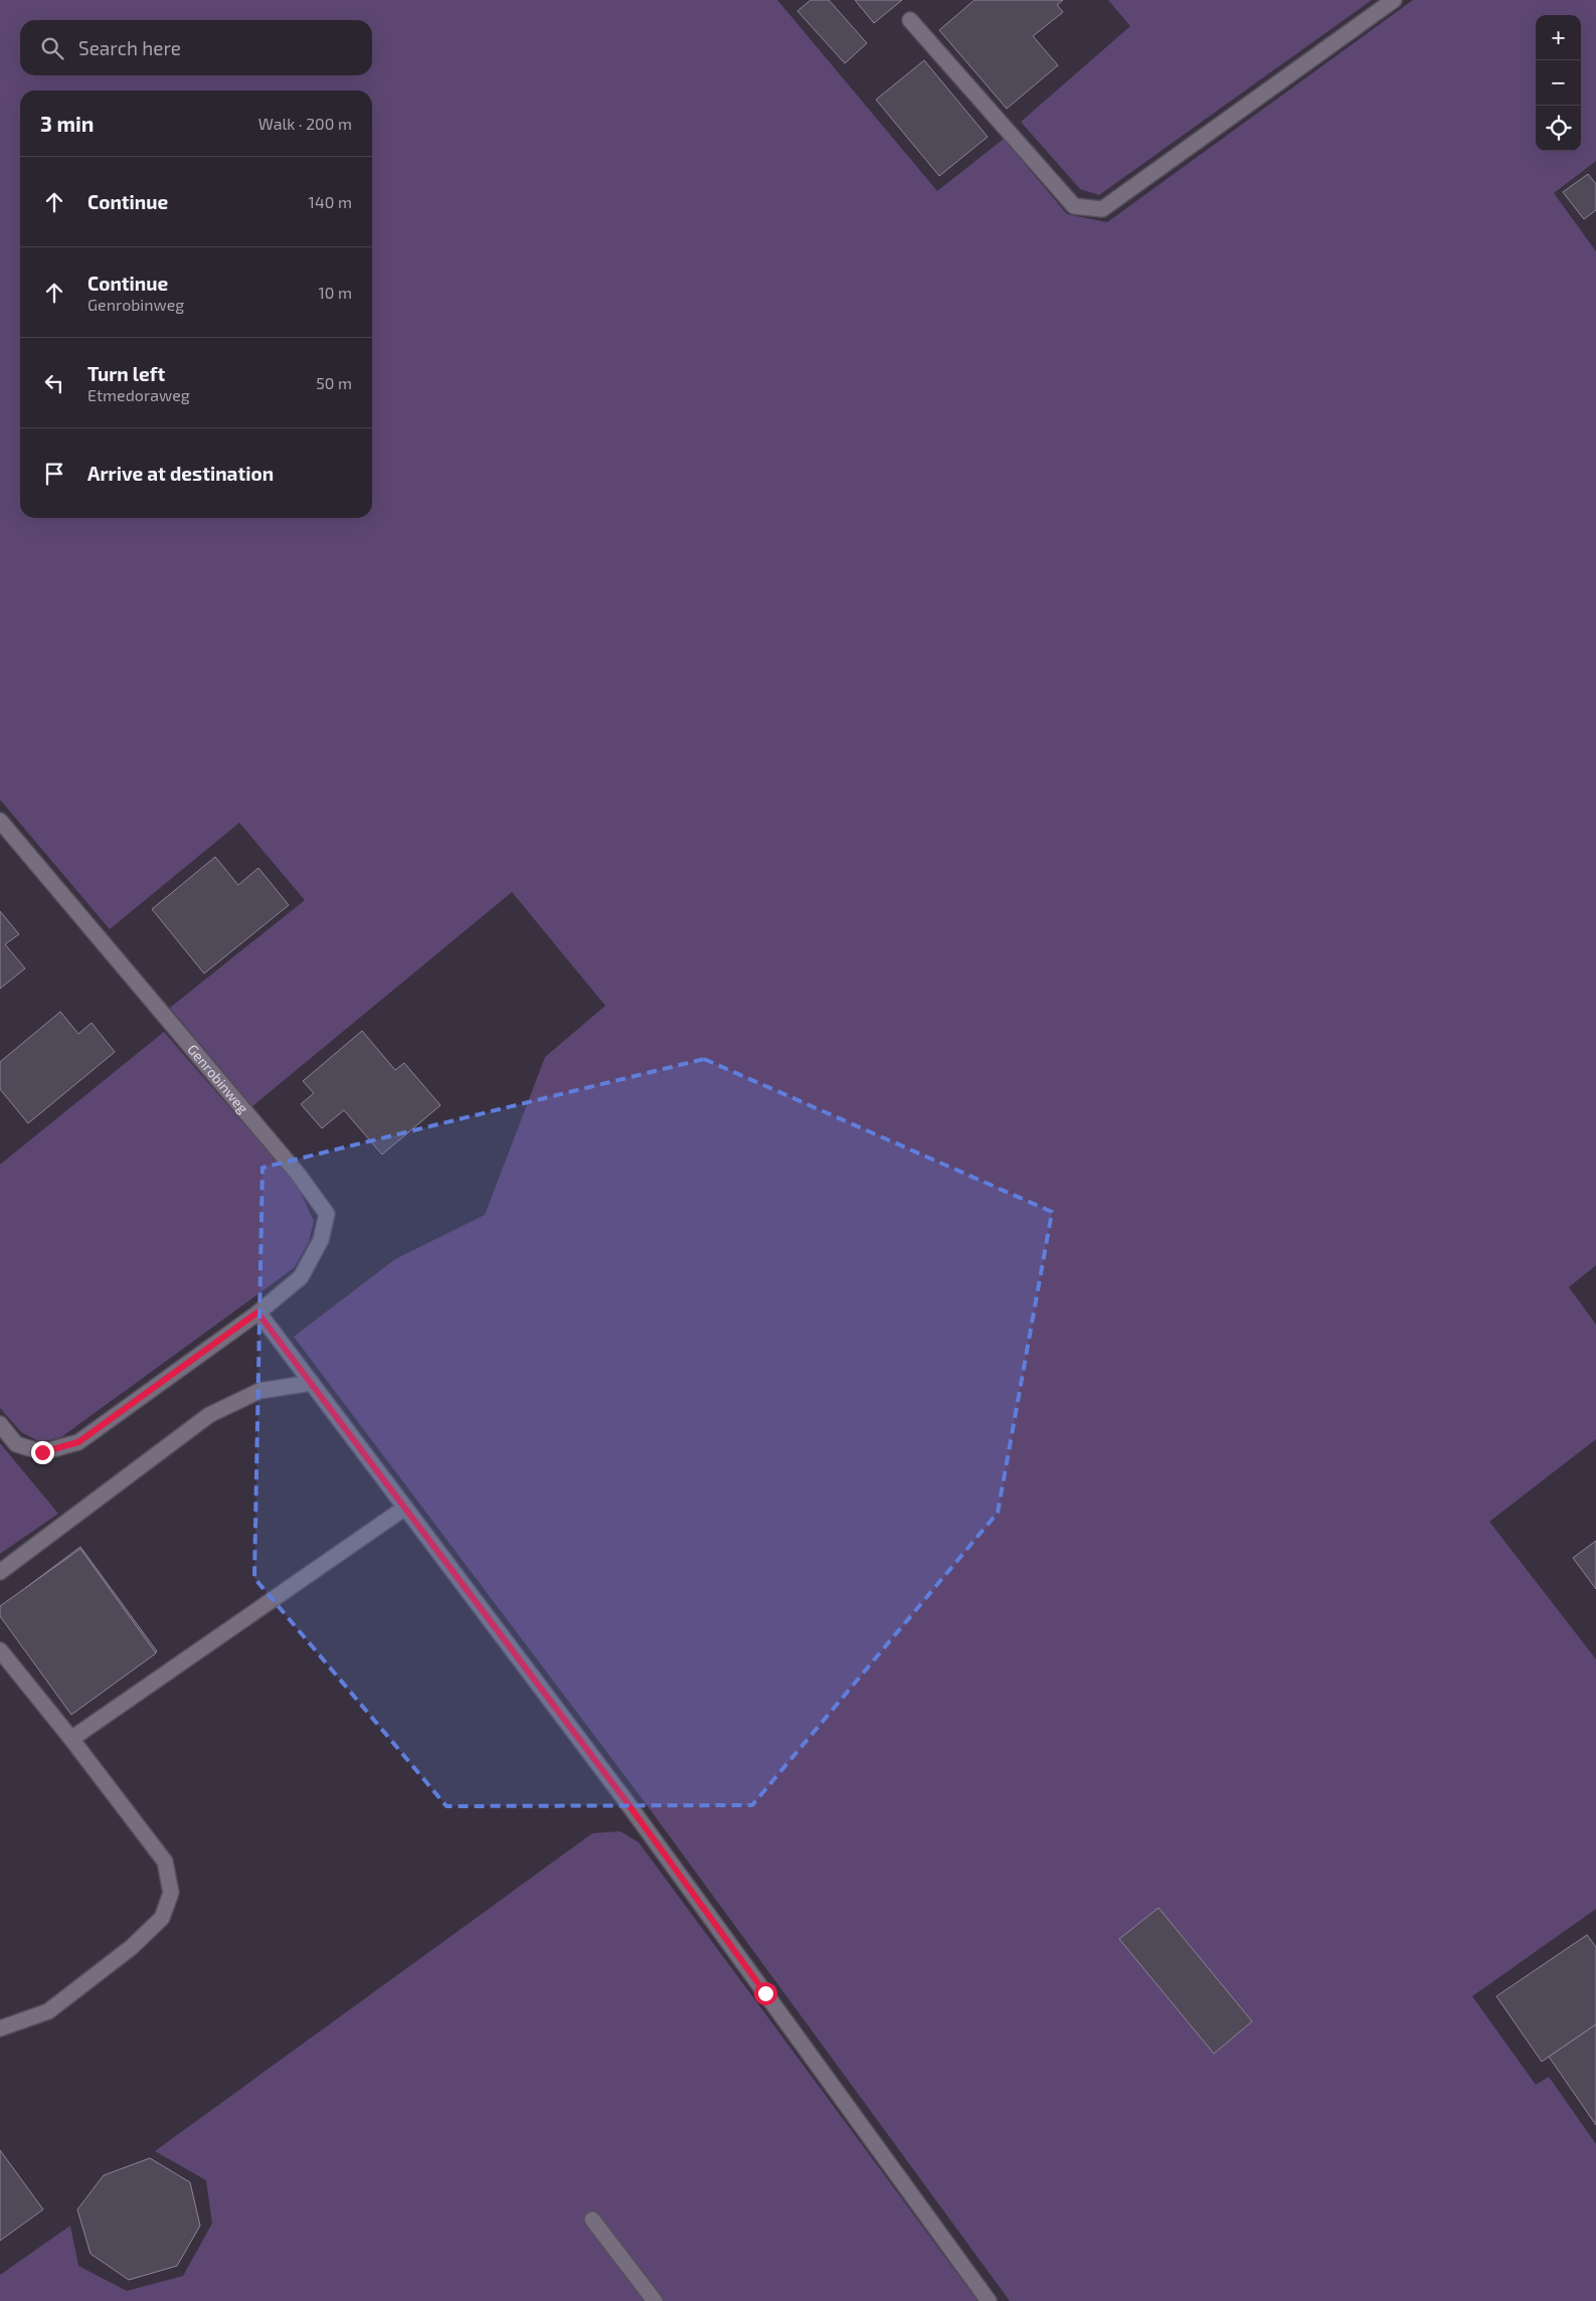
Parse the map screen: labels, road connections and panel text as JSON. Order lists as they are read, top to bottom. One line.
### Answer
{"streets":{"street":["Genrobinweg"]},"page":{"map_buttons":["+","−"],"search":"Search here","heading":["3 min","Walk · 200 m"],"list":[["Continue","140 m"],["Continue","Genrobinweg","10 m"],["Turn left","Etmedoraweg","50 m"],"Arrive at destination"]}}
